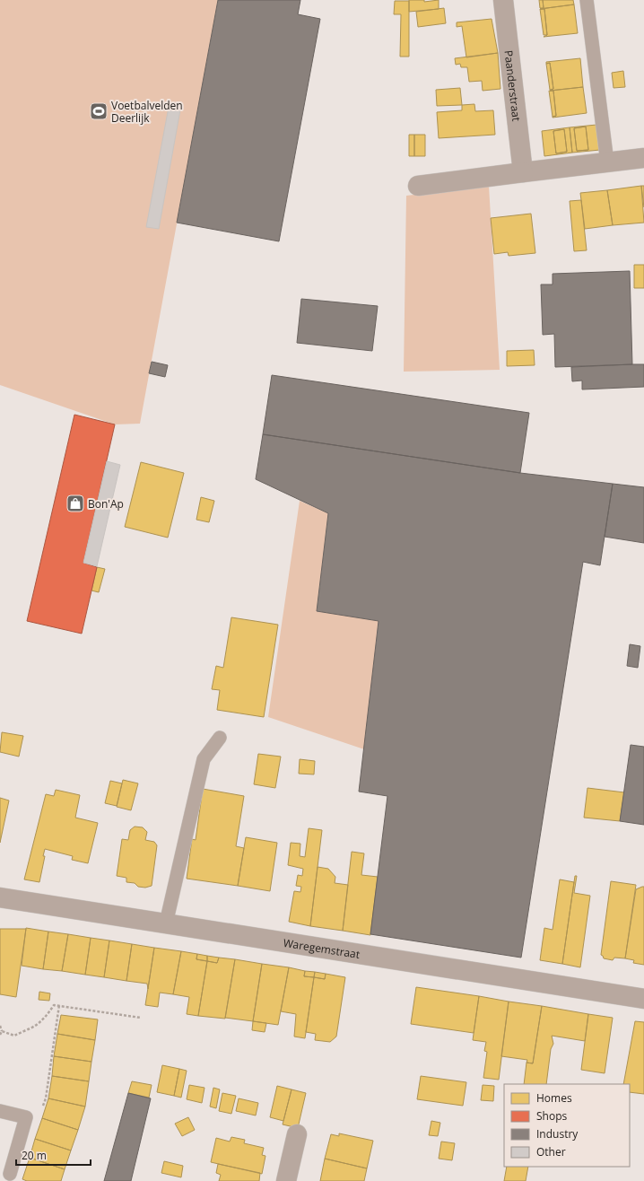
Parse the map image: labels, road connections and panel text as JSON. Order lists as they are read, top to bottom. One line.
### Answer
{"streets":{"street":["Paanderstraat","Waregemstraat"]},"places":{"sports":["Voetbalvelden Deerlijk"],"shop":["Bon'Ap"]},"legend":["Homes","Shops","Industry","Other"],"scale_bar":"20 m"}
